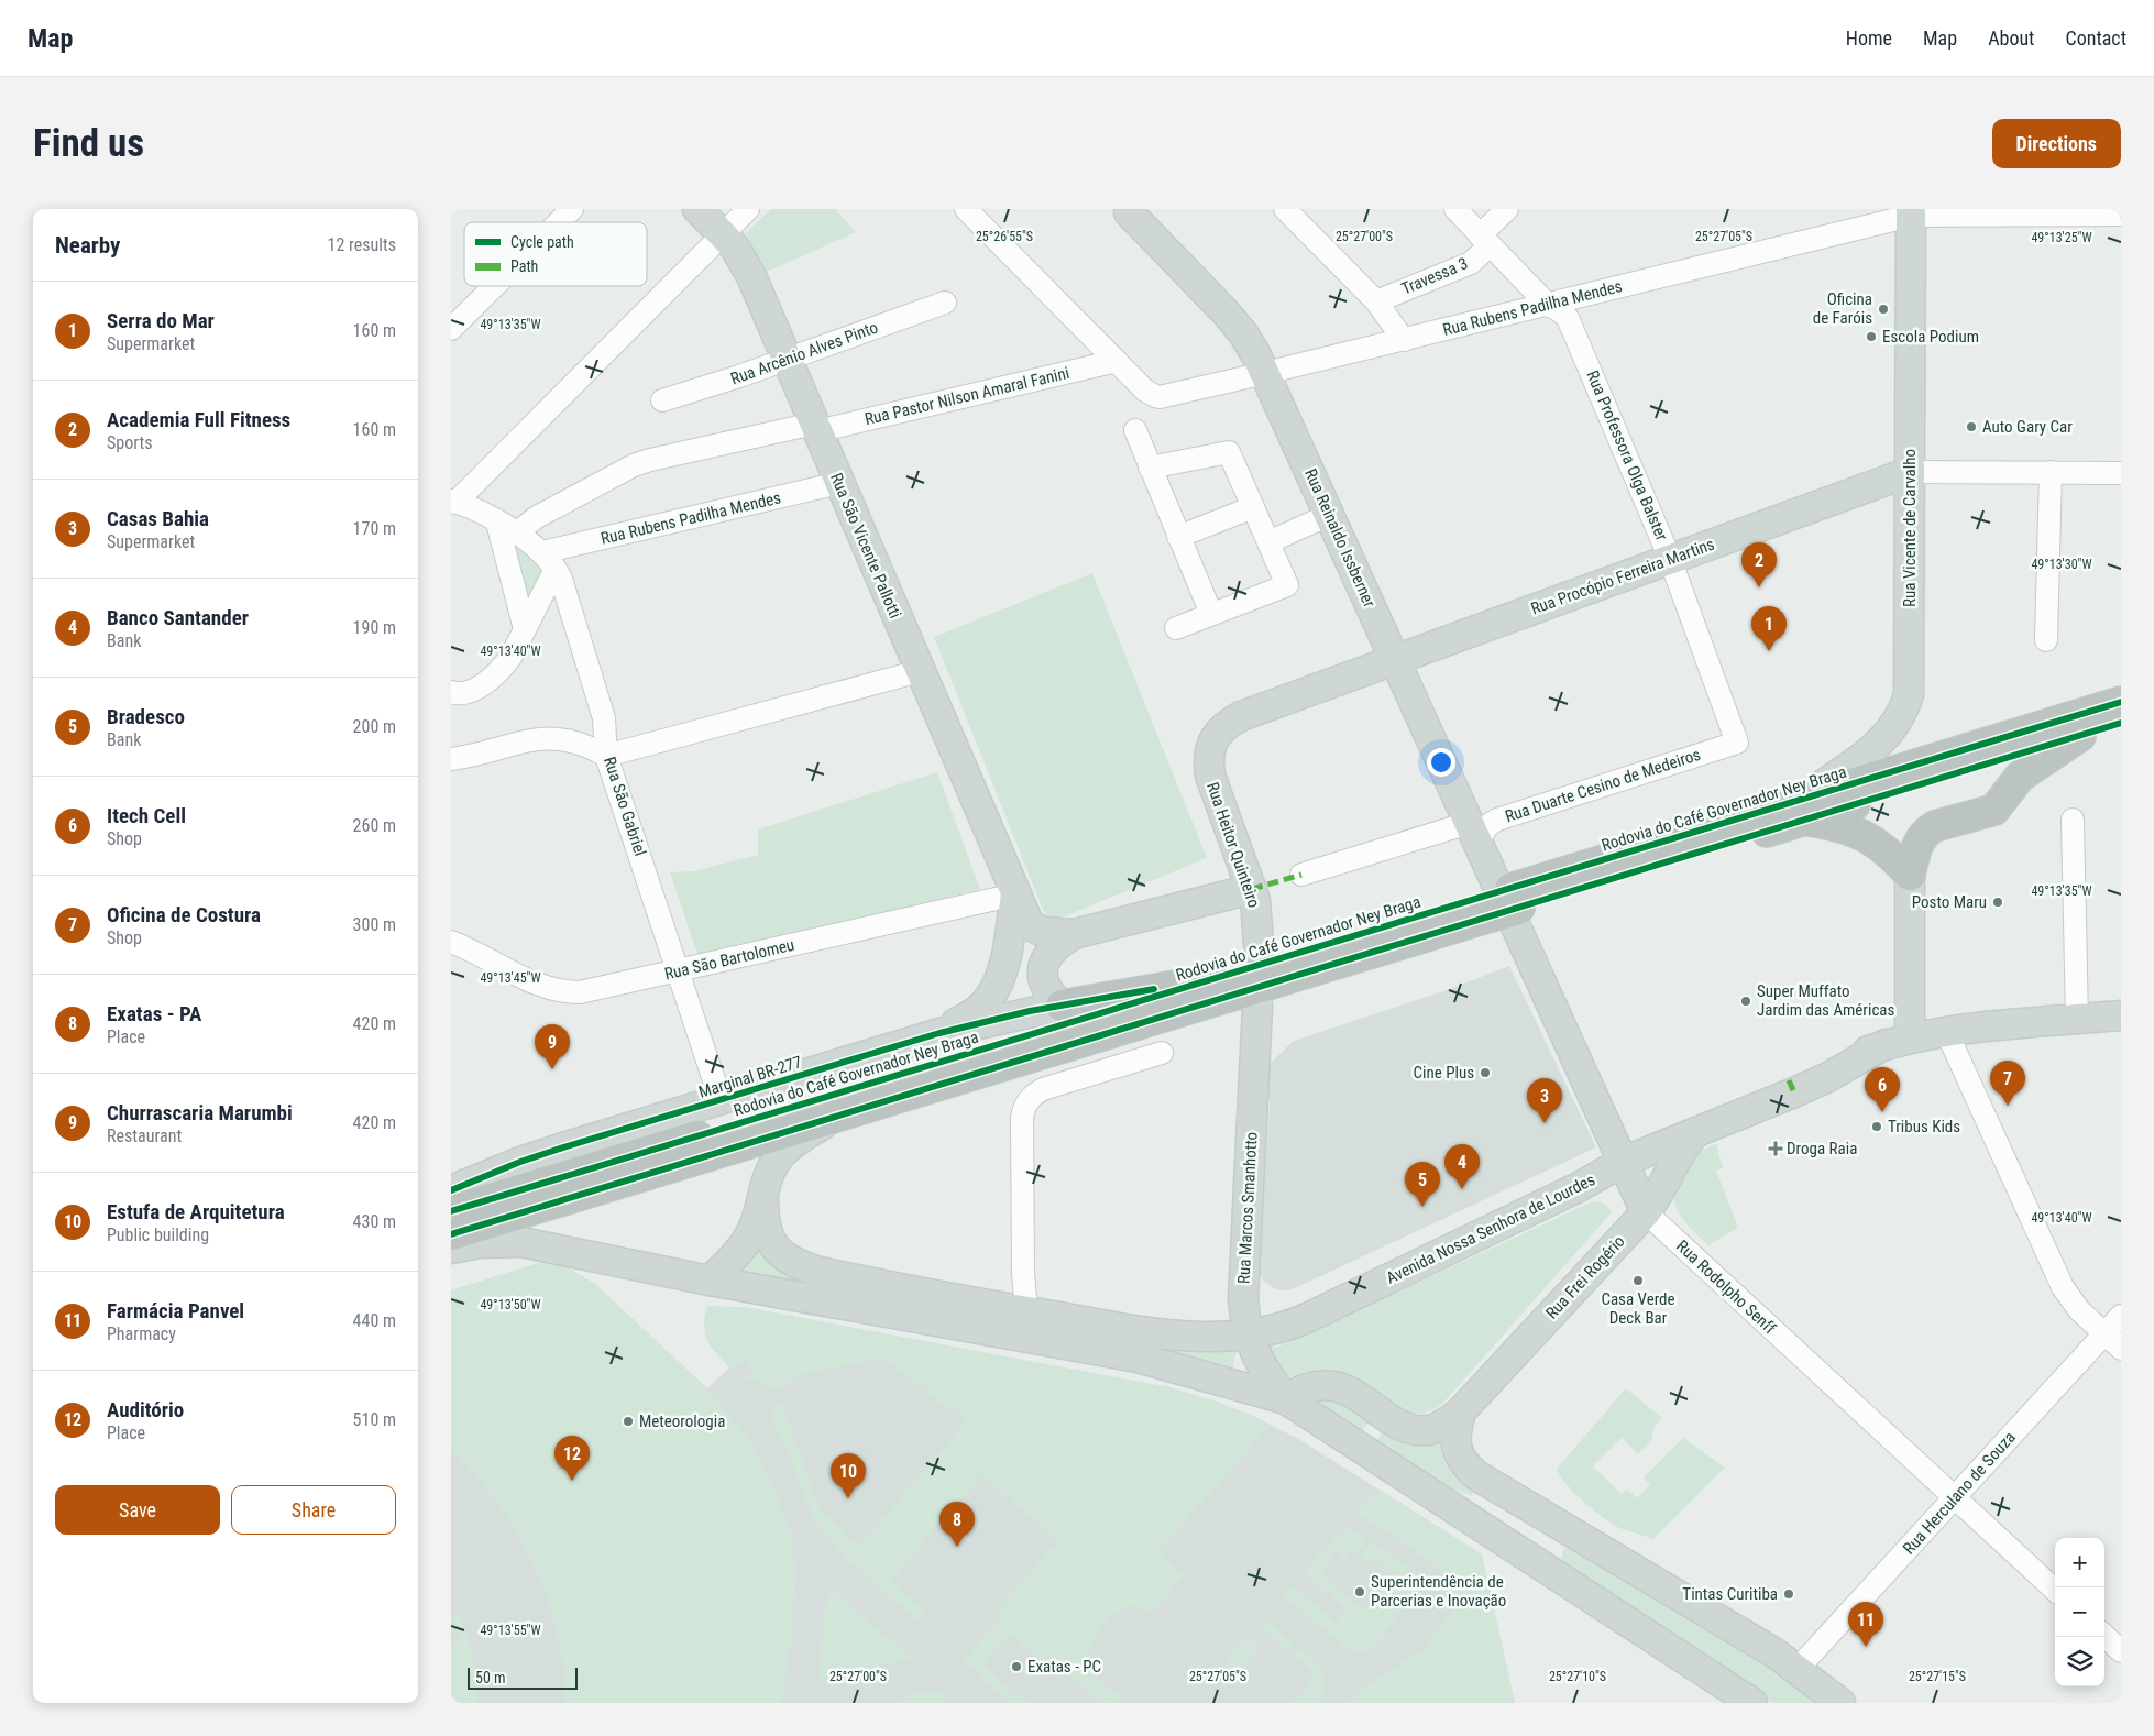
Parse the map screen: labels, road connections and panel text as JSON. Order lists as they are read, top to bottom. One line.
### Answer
{"streets":{"highway":["Rodovia do Café Governador Ney Braga"],"main road":["Rua Vicente de Carvalho","Rua Reinaldo Issberner","Rua São Vicente Pallotti","Rua Procópio Ferreira Martins","Rua Heitor Quinteiro","Marginal BR-277","Rua Marcos Smanhotto","Avenida Nossa Senhora de Lourdes","Rua Frei Rogério","Rua Rodolpho Senff"],"street":["Travessa 3","Rua Rubens Padilha Mendes","Rua Arcênio Alves Pinto","Rua Pastor Nilson Amaral Fanini","Rua Professora Olga Balster","Rua Duarte Cesino de Medeiros","Rua São Gabriel","Rua São Bartolomeu","Rua Herculano de Souza"]},"crossings":[["Travessa 3","Rua Professora Olga Balster"],["Rua Rubens Padilha Mendes","Rua Pastor Nilson Amaral Fanini"],["Rua Rubens Padilha Mendes","Rua Professora Olga Balster"],["Rua Rubens Padilha Mendes","Rua Vicente de Carvalho"],["Rua Rubens Padilha Mendes","Rua Reinaldo Issberner"],["Rua Rubens Padilha Mendes","Rua São Vicente Pallotti"],["Rua Rubens Padilha Mendes","Rua São Gabriel"],["Rua Arcênio Alves Pinto","Rua São Vicente Pallotti"],["Rua Pastor Nilson Amaral Fanini","Rua São Vicente Pallotti"],["Rua Professora Olga Balster","Rua Procópio Ferreira Martins"],["Rua Professora Olga Balster","Rua Duarte Cesino de Medeiros"],["Rua Vicente de Carvalho","Rua Procópio Ferreira Martins"],["Rua Vicente de Carvalho","Rodovia do Café Governador Ney Braga"],["Rua Reinaldo Issberner","Rua Procópio Ferreira Martins"],["Rua Reinaldo Issberner","Rua Duarte Cesino de Medeiros"],["Rua Reinaldo Issberner","Rodovia do Café Governador Ney Braga"],["Rua Reinaldo Issberner","Rua Rodolpho Senff"],["Rua São Vicente Pallotti","Rua São Bartolomeu"],["Rua Procópio Ferreira Martins","Rua Heitor Quinteiro"],["Rua São Gabriel","Rua São Bartolomeu"],["Rua São Gabriel","Marginal BR-277"],["Rodovia do Café Governador Ney Braga","Rua Rodolpho Senff"],["Rua Marcos Smanhotto","Avenida Nossa Senhora de Lourdes"],["Rua Marcos Smanhotto","Rua Frei Rogério"],["Avenida Nossa Senhora de Lourdes","Rua Frei Rogério"],["Avenida Nossa Senhora de Lourdes","Rua Rodolpho Senff"],["Rua Frei Rogério","Rua Rodolpho Senff"],["Rua Rodolpho Senff","Rua Herculano de Souza"]],"places":{"other":["Oficina de Faróis","Escola Podium","Auto Gary Car","Posto Maru","Super Muffato Jardim das Américas","Cine Plus","Tribus Kids","Casa Verde Deck Bar","Meteorologia","Superintendência de Parcerias e Inovação","Tintas Curitiba","Exatas - PC"],"health":["Droga Raia"]},"legend":["Cycle path","Path"],"scale_bar":"50 m","page":{"header":"Map","nav":["Home","Map","About","Contact"],"buttons":["Directions",["Save","Share"]],"title":"Find us","heading":["Nearby","12 results"],"list":[{"mark":"1","name":"Serra do Mar","note":"Supermarket","value":"160 m"},{"mark":"2","name":"Academia Full Fitness","note":"Sports","value":"160 m"},{"mark":"3","name":"Casas Bahia","note":"Supermarket","value":"170 m"},{"mark":"4","name":"Banco Santander","note":"Bank","value":"190 m"},{"mark":"5","name":"Bradesco","note":"Bank","value":"200 m"},{"mark":"6","name":"Itech Cell","note":"Shop","value":"260 m"},{"mark":"7","name":"Oficina de Costura","note":"Shop","value":"300 m"},{"mark":"8","name":"Exatas - PA","note":"Place","value":"420 m"},{"mark":"9","name":"Churrascaria Marumbi","note":"Restaurant","value":"420 m"},{"mark":"10","name":"Estufa de Arquitetura","note":"Public building","value":"430 m"},{"mark":"11","name":"Farmácia Panvel","note":"Pharmacy","value":"440 m"},{"mark":"12","name":"Auditório","note":"Place","value":"510 m"}],"pins":["2","1","9","7","6","3","4","5","12","10","8","11"],"map_buttons":["+","−"],"scale":"50 m"},"coordinates":["25°26'55\"S","25°27'00\"S","25°27'05\"S","49°13'25\"W","49°13'35\"W","49°13'30\"W","49°13'40\"W","49°13'45\"W","49°13'50\"W","49°13'55\"W","25°27'10\"S","25°27'15\"S"]}
